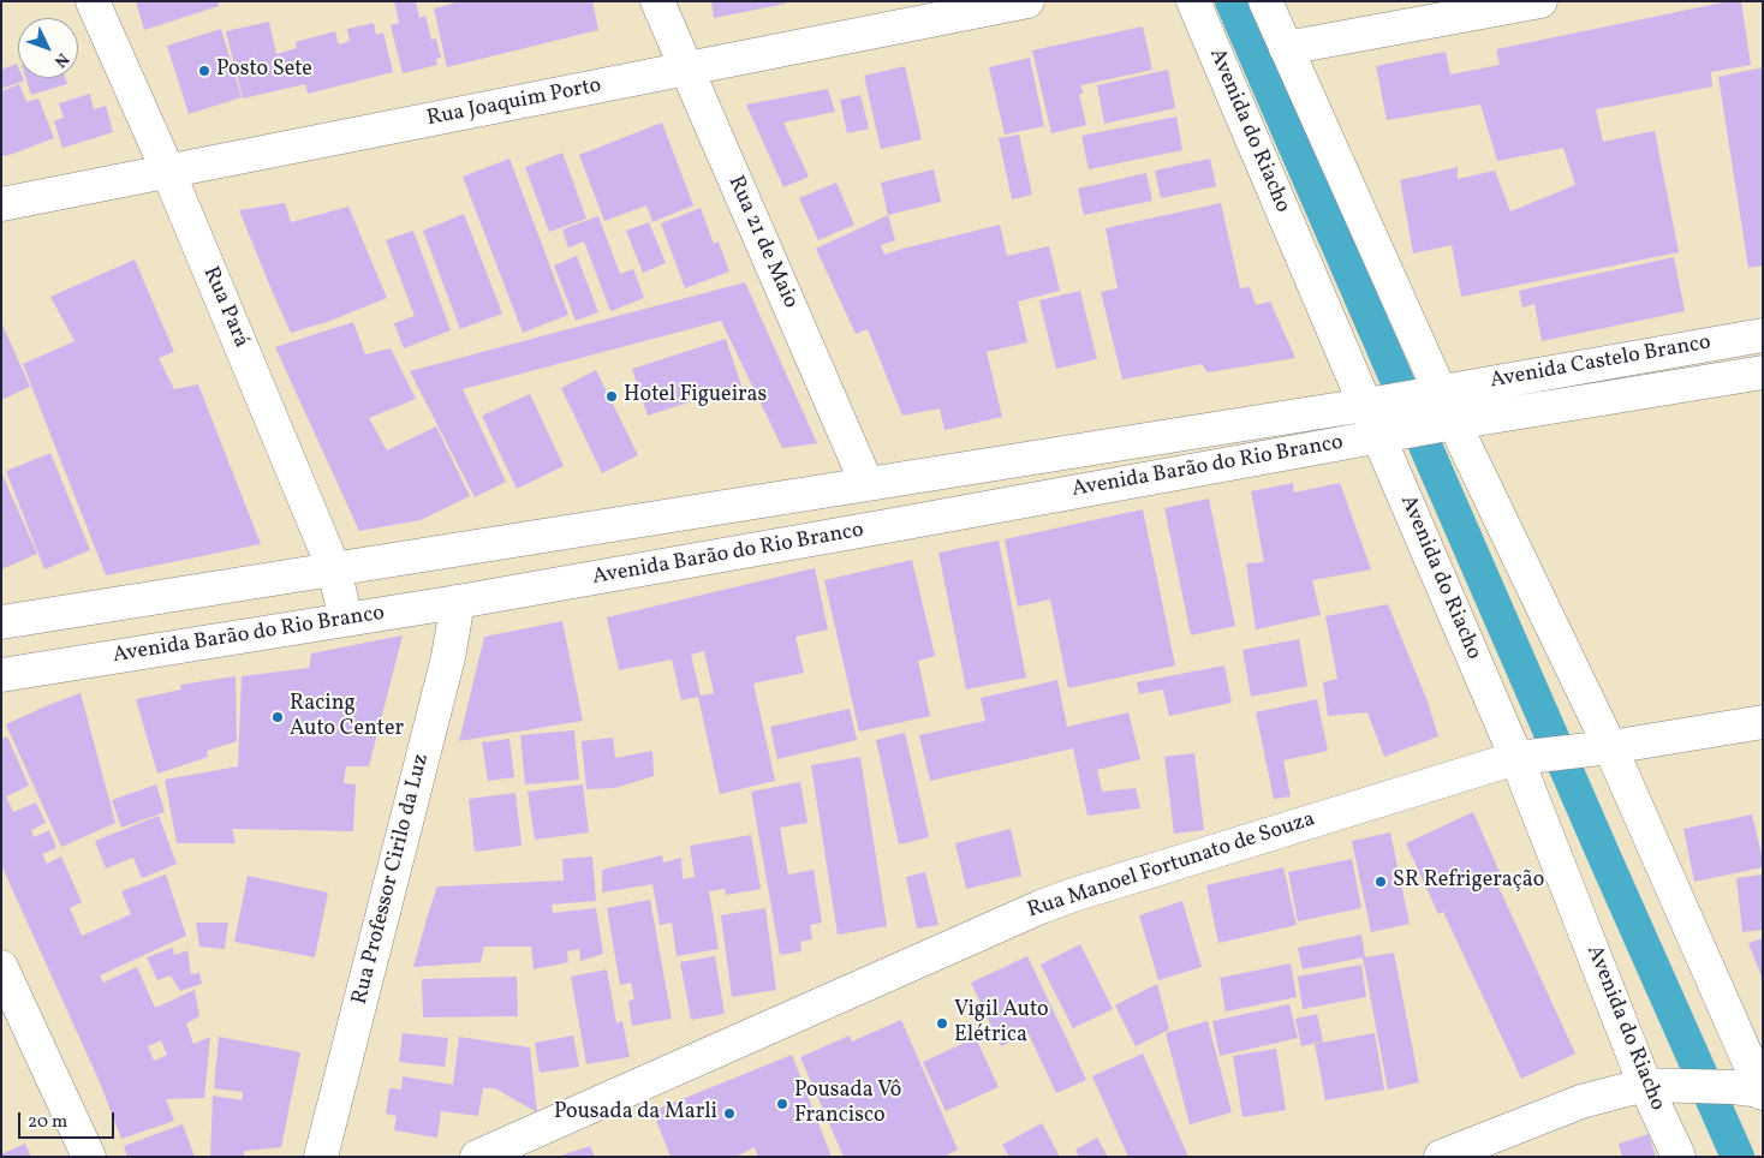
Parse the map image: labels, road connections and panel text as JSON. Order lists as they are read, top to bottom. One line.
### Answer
{"streets":{"street":["Rua Joaquim Porto","Avenida do Riacho","Rua 21 de Maio","Rua Pará","Avenida Castelo Branco","Avenida Barão do Rio Branco","Rua Manoel Fortunato de Souza","Rua Professor Cirilo da Luz"]},"crossings":[["Rua Joaquim Porto","Rua 21 de Maio"],["Rua Joaquim Porto","Rua Pará"],["Avenida do Riacho","Avenida Barão do Rio Branco"],["Avenida do Riacho","Rua Manoel Fortunato de Souza"],["Rua 21 de Maio","Avenida Barão do Rio Branco"],["Rua Pará","Avenida Barão do Rio Branco"],["Avenida Castelo Branco","Avenida Barão do Rio Branco"],["Avenida Barão do Rio Branco","Rua Professor Cirilo da Luz"]],"places":["Posto Sete","Hotel Figueiras","Racing Auto Center","SR Refrigeração","Vigil Auto Elétrica","Pousada Vô Francisco","Pousada da Marli"],"scale_bar":"20 m","north":"bottom right"}
